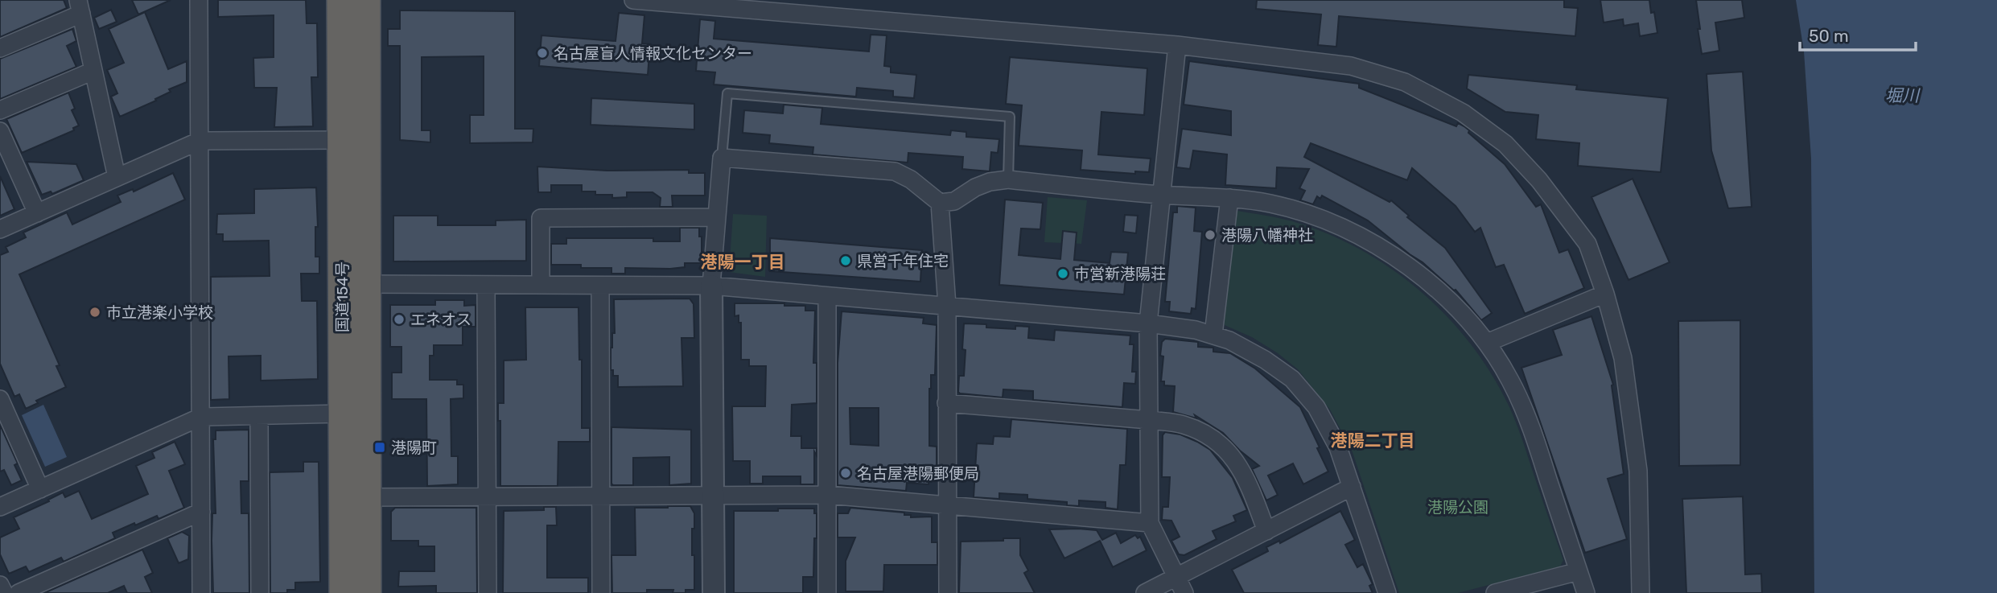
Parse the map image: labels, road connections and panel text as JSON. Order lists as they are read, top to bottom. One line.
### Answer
{"streets":{"highway":["国道154号"]},"districts":["港陽一丁目","港陽二丁目"],"water":["堀川"],"parks":["港陽公園"],"places":{"other":["名古屋盲人情報文化センター","港陽八幡神社","県営千年住宅","市営新港陽荘","市立港楽小学校","エネオス","名古屋港陽郵便局"],"transit":["港陽町"]},"scale_bar":"50 m"}
